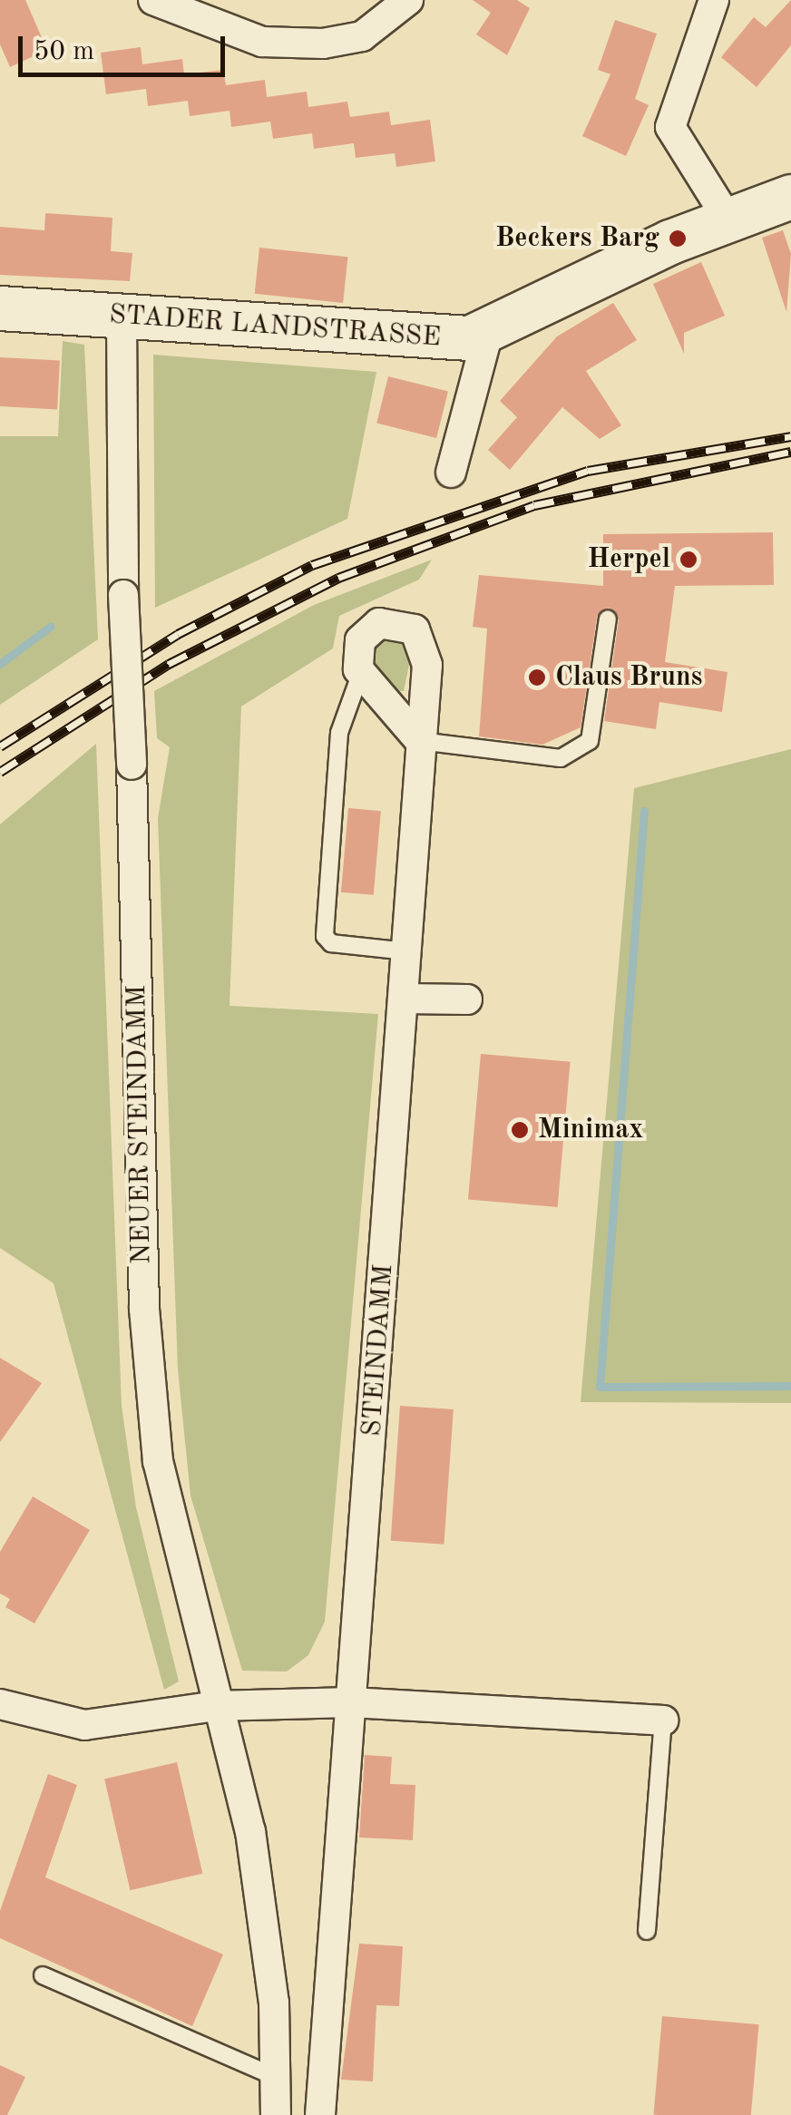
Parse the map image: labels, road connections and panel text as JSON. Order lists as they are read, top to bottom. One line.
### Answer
{"streets":{"street":["STADER LANDSTRASSE","NEUER STEINDAMM","STEINDAMM"]},"crossings":[["STADER LANDSTRASSE","NEUER STEINDAMM"]],"places":["Beckers Barg","Herpel","Claus Bruns","Minimax"],"scale_bar":"50 m"}
